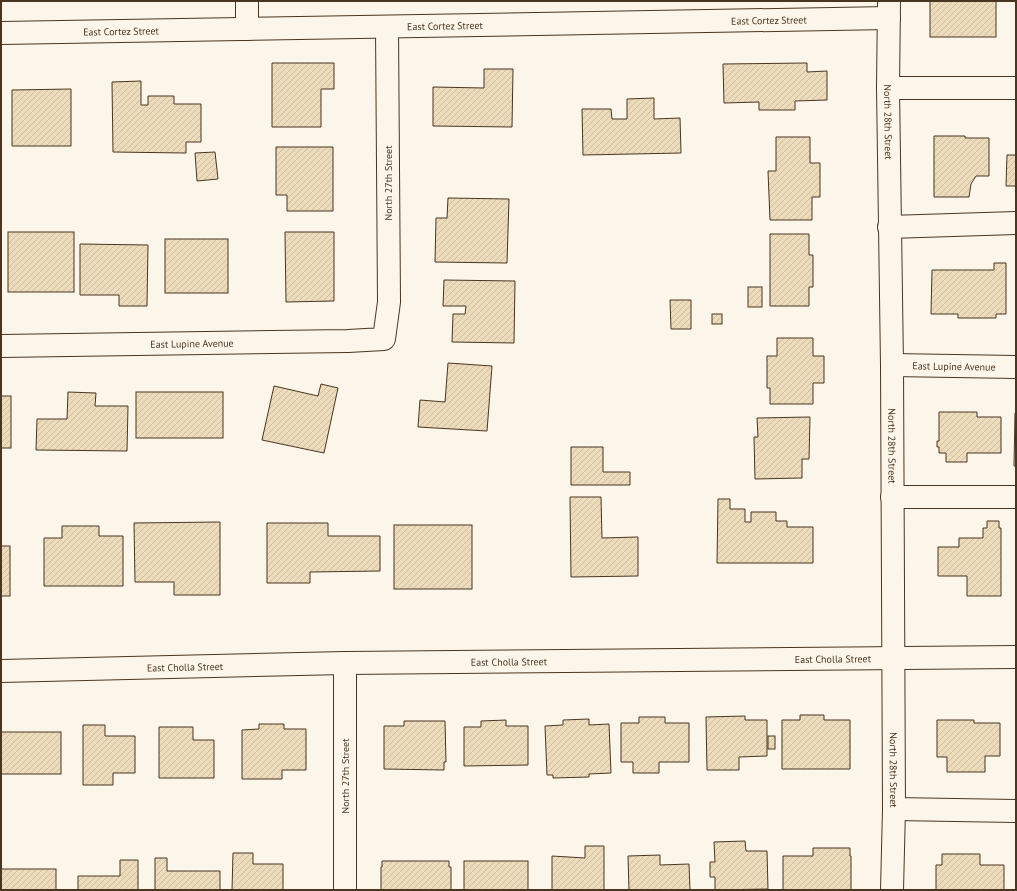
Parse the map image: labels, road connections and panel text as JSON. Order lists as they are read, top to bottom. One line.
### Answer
{"streets":{"street":["East Cortez Street","North 28th Street","North 27th Street","East Lupine Avenue","East Cholla Street"]},"crossings":[["East Cortez Street","North 28th Street"],["East Cortez Street","North 27th Street"],["North 28th Street","East Lupine Avenue"],["North 28th Street","East Cholla Street"],["North 27th Street","East Lupine Avenue"],["North 27th Street","East Cholla Street"]]}
